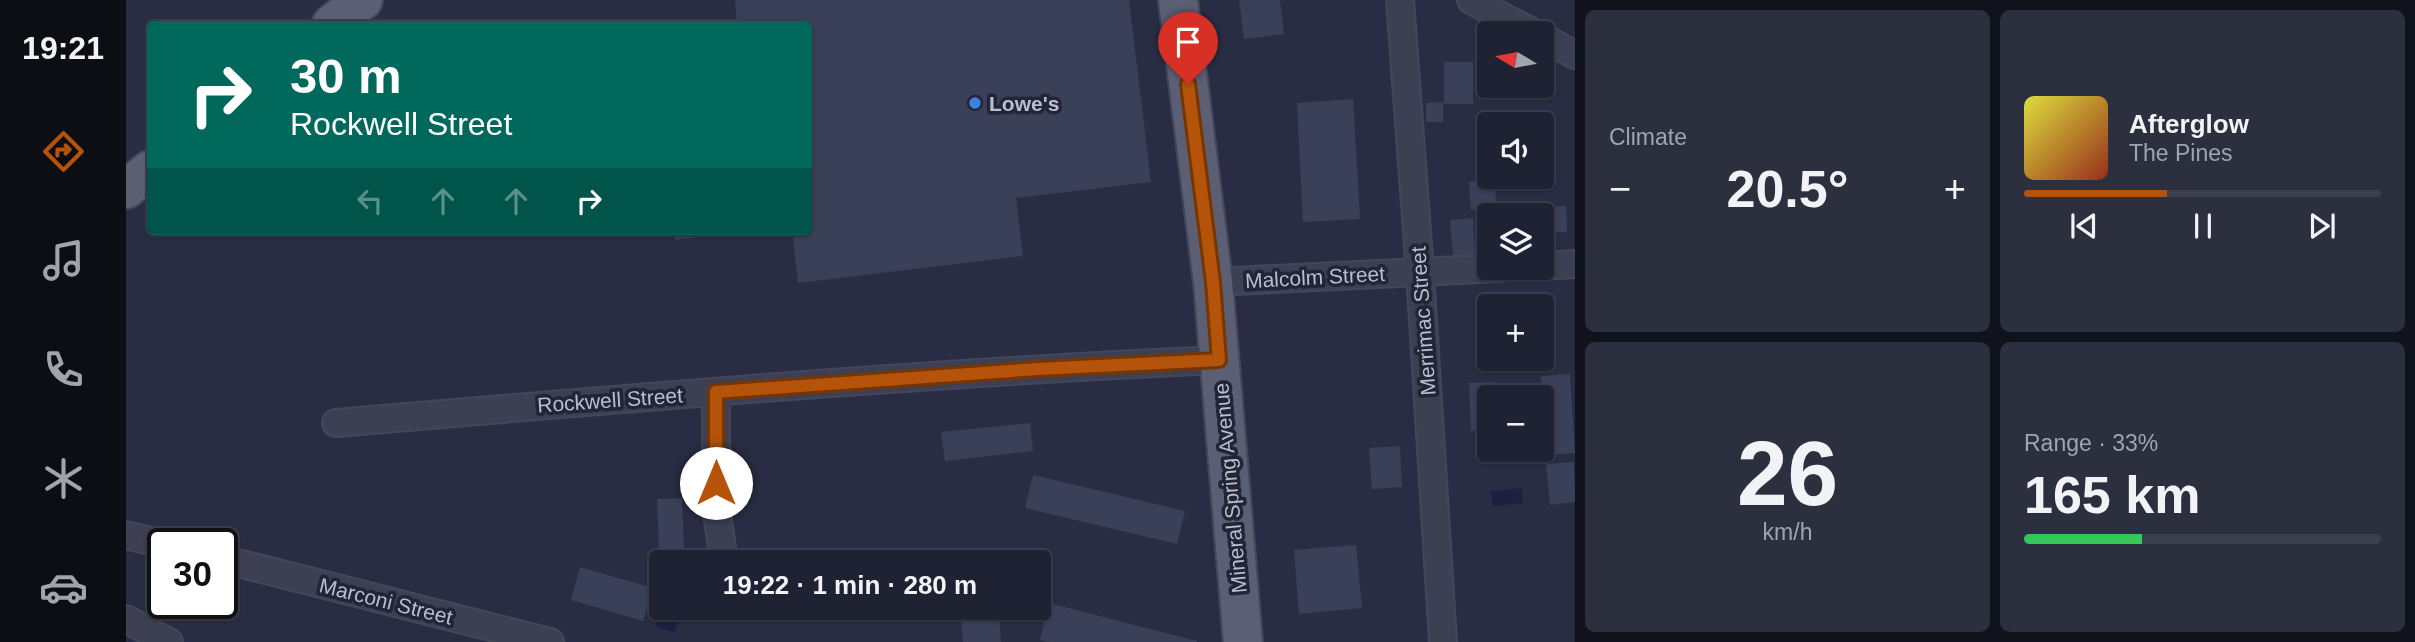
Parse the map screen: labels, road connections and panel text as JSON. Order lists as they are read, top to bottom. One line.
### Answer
{"streets":{"main road":["Mineral Spring Avenue"],"street":["Malcolm Street","Merrimac Street","Rockwell Street","Marconi Street"]},"crossings":[["Malcolm Street","Merrimac Street"],["Malcolm Street","Mineral Spring Avenue"],["Rockwell Street","Mineral Spring Avenue"]],"places":["Lowe's"],"north":"left","page":{"tabs":"19:21","tile":["Climate",["26","km/h"],["Range · 33%","165 km"]],"map_buttons":["+","−"],"turn":["30 m","Rockwell Street"],"song":["Afterglow","The Pines"],"heat":["−","20.5°","+"],"limit":"30","trip":"19:22 · 1 min · 280 m"}}
